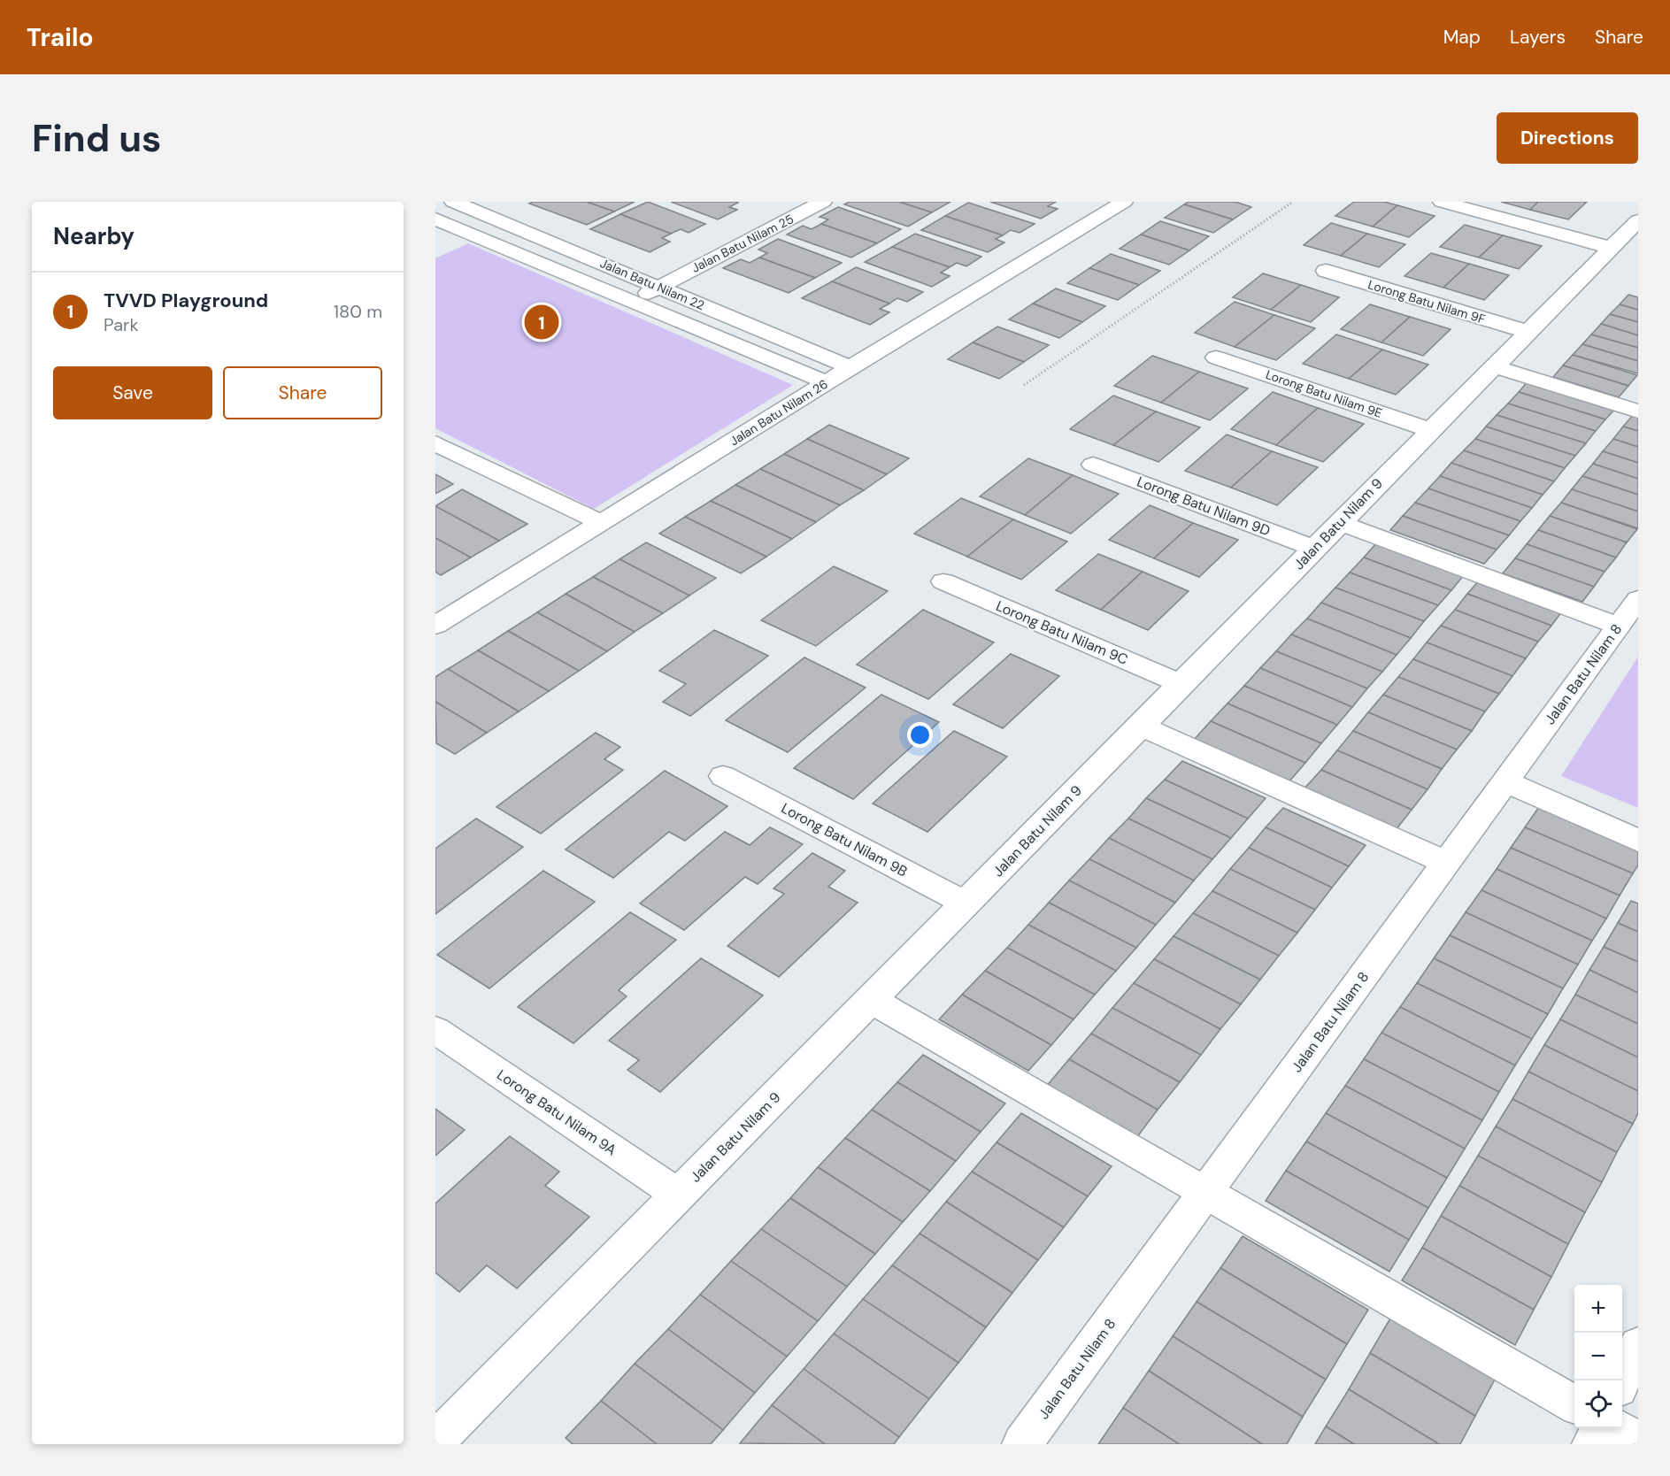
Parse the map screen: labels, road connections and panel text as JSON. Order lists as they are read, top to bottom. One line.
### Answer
{"streets":{"street":["Jalan Batu Nilam 25","Jalan Batu Nilam 22","Lorong Batu Nilam 9F","Lorong Batu Nilam 9E","Jalan Batu Nilam 26","Lorong Batu Nilam 9D","Jalan Batu Nilam 9","Lorong Batu Nilam 9C","Jalan Batu Nilam 8","Lorong Batu Nilam 9B","Lorong Batu Nilam 9A"]},"crossings":[["Jalan Batu Nilam 25","Jalan Batu Nilam 22"],["Jalan Batu Nilam 22","Jalan Batu Nilam 26"],["Lorong Batu Nilam 9F","Jalan Batu Nilam 9"],["Lorong Batu Nilam 9E","Jalan Batu Nilam 9"],["Lorong Batu Nilam 9D","Jalan Batu Nilam 9"],["Jalan Batu Nilam 9","Lorong Batu Nilam 9C"],["Jalan Batu Nilam 9","Lorong Batu Nilam 9B"],["Jalan Batu Nilam 9","Lorong Batu Nilam 9A"]],"page":{"header":"Trailo","nav":["Map","Layers","Share"],"buttons":["Directions",["Save","Share"]],"title":"Find us","heading":"Nearby","list":[{"mark":"1","name":"TVVD Playground","note":"Park","value":"180 m"}],"pins":"1","map_buttons":["+","−"]}}
